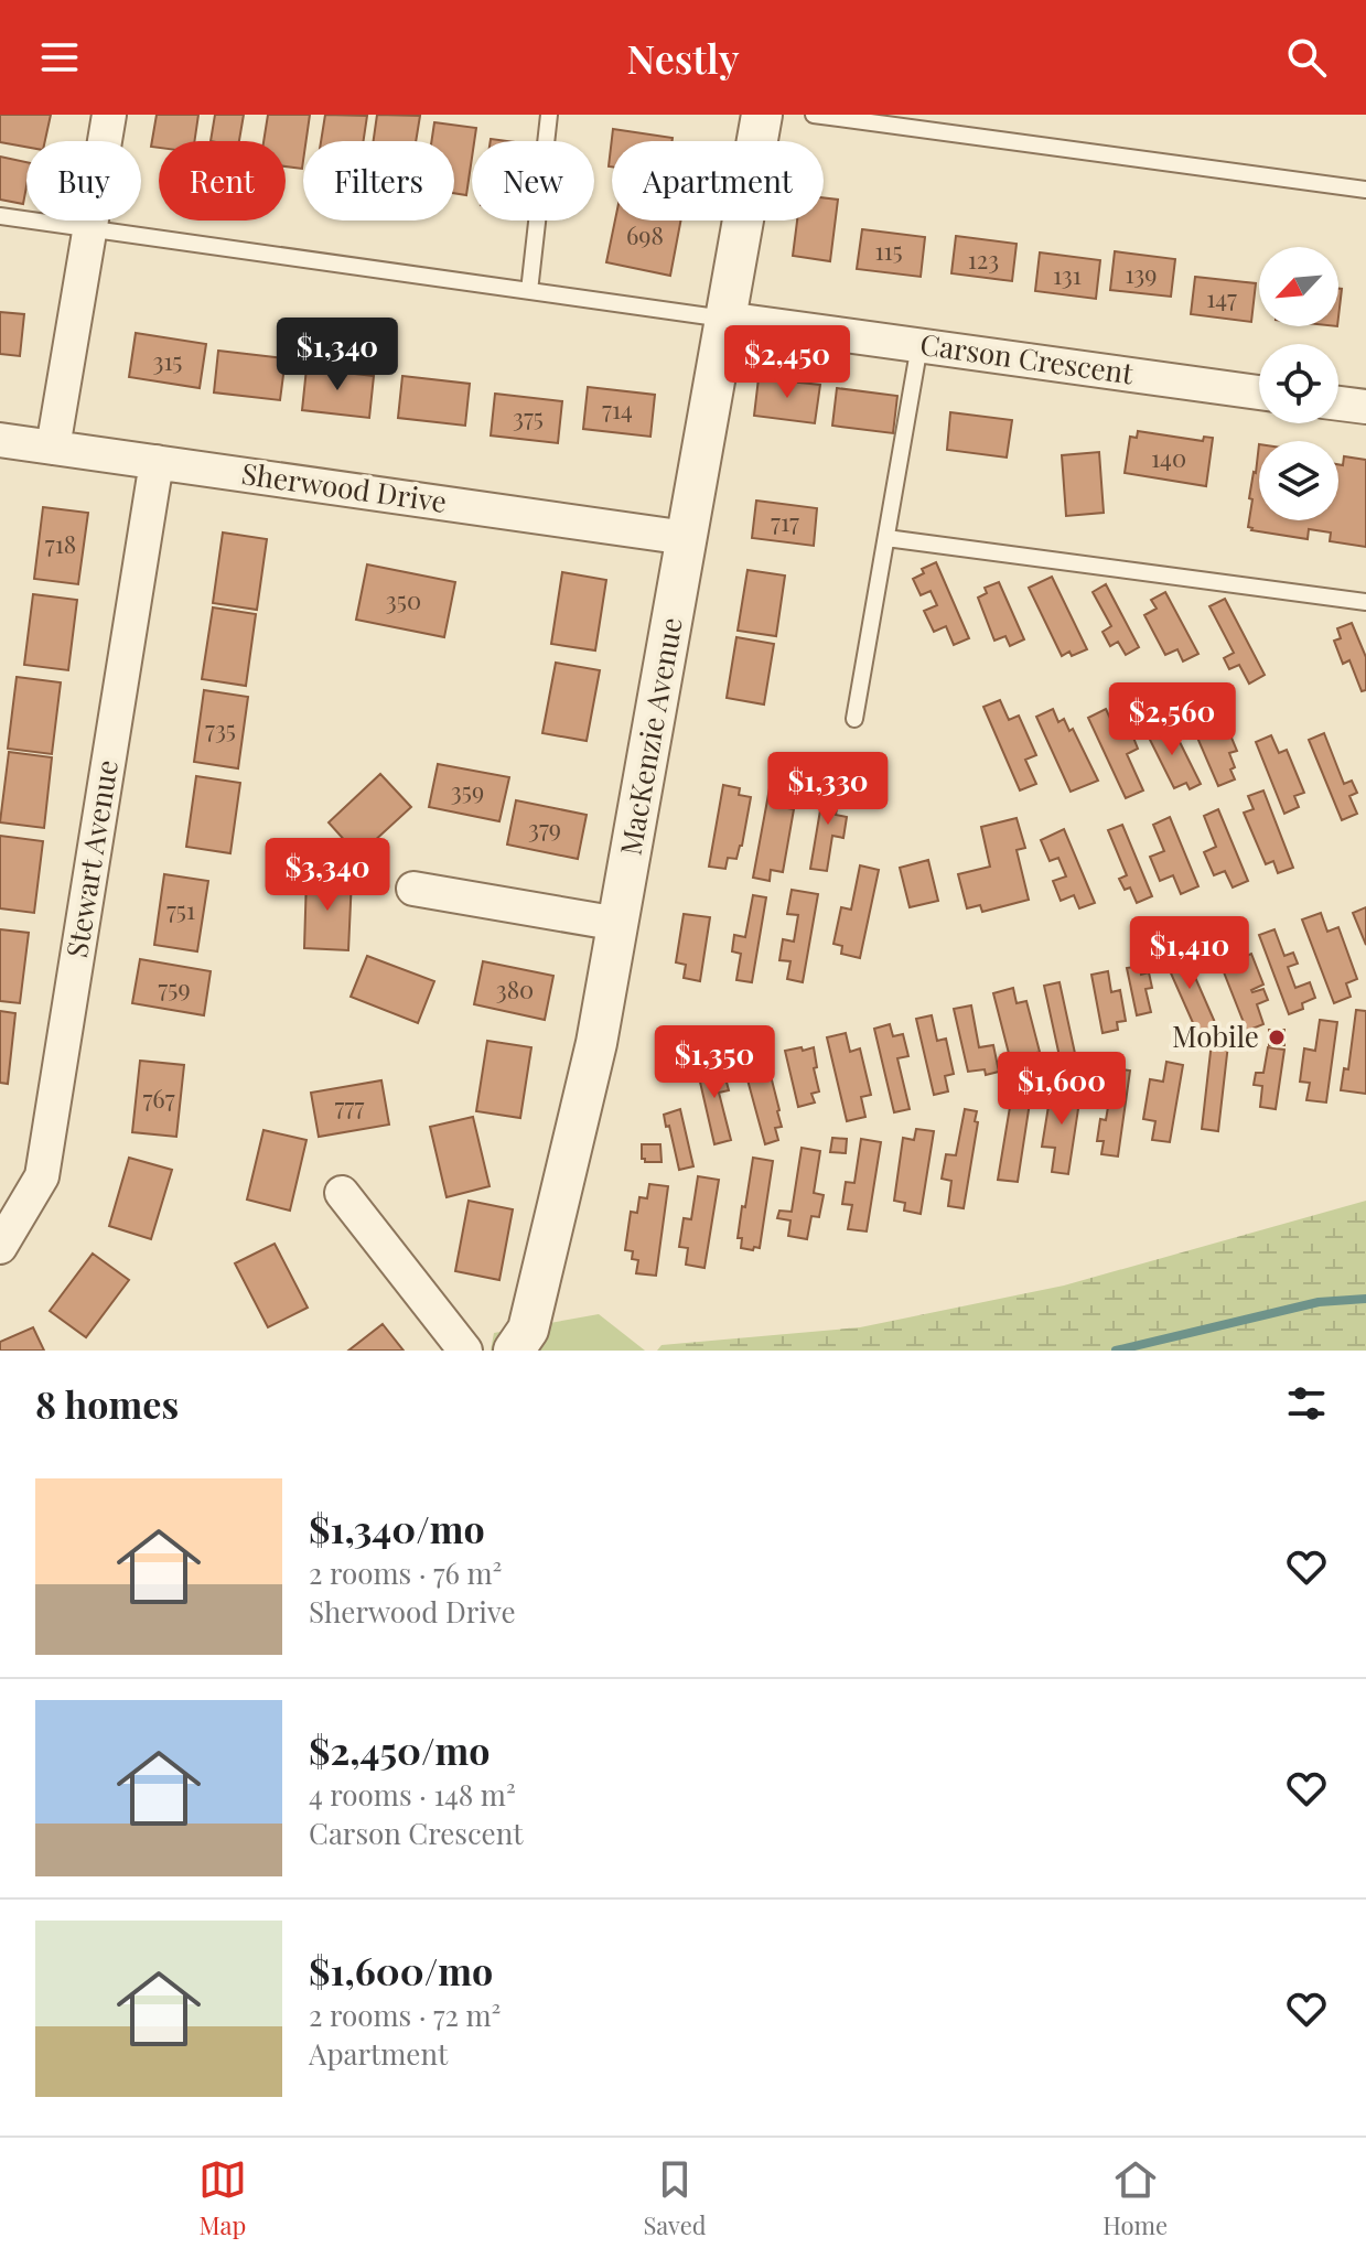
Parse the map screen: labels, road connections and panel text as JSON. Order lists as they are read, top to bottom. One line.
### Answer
{"streets":{"street":["Carson Crescent","Sherwood Drive","MacKenzie Avenue","Stewart Avenue"]},"crossings":[["Carson Crescent","MacKenzie Avenue"],["Sherwood Drive","MacKenzie Avenue"],["Sherwood Drive","Stewart Avenue"]],"places":["Mobile"],"house_numbers":["698","115","123","139","131","147","315","714","375","140","717","718","350","735","359","379","751","759","380","767","777"],"north":"bottom left","page":{"header":"Nestly","chip":["Buy","Rent","Filters","New","Apartment"],"price":["$1,340","$2,450","$2,560","$1,330","$3,340","$1,410","$1,350","$1,600"],"heading":"8 homes","list":[{"name":"$1,340/mo","note":"2 rooms · 76 m² · Sherwood Drive"},{"name":"$2,450/mo","note":"4 rooms · 148 m² · Carson Crescent"},{"name":"$1,600/mo","note":"2 rooms · 72 m² · Apartment"}],"tabs":["Map","Saved","Home"]}}
